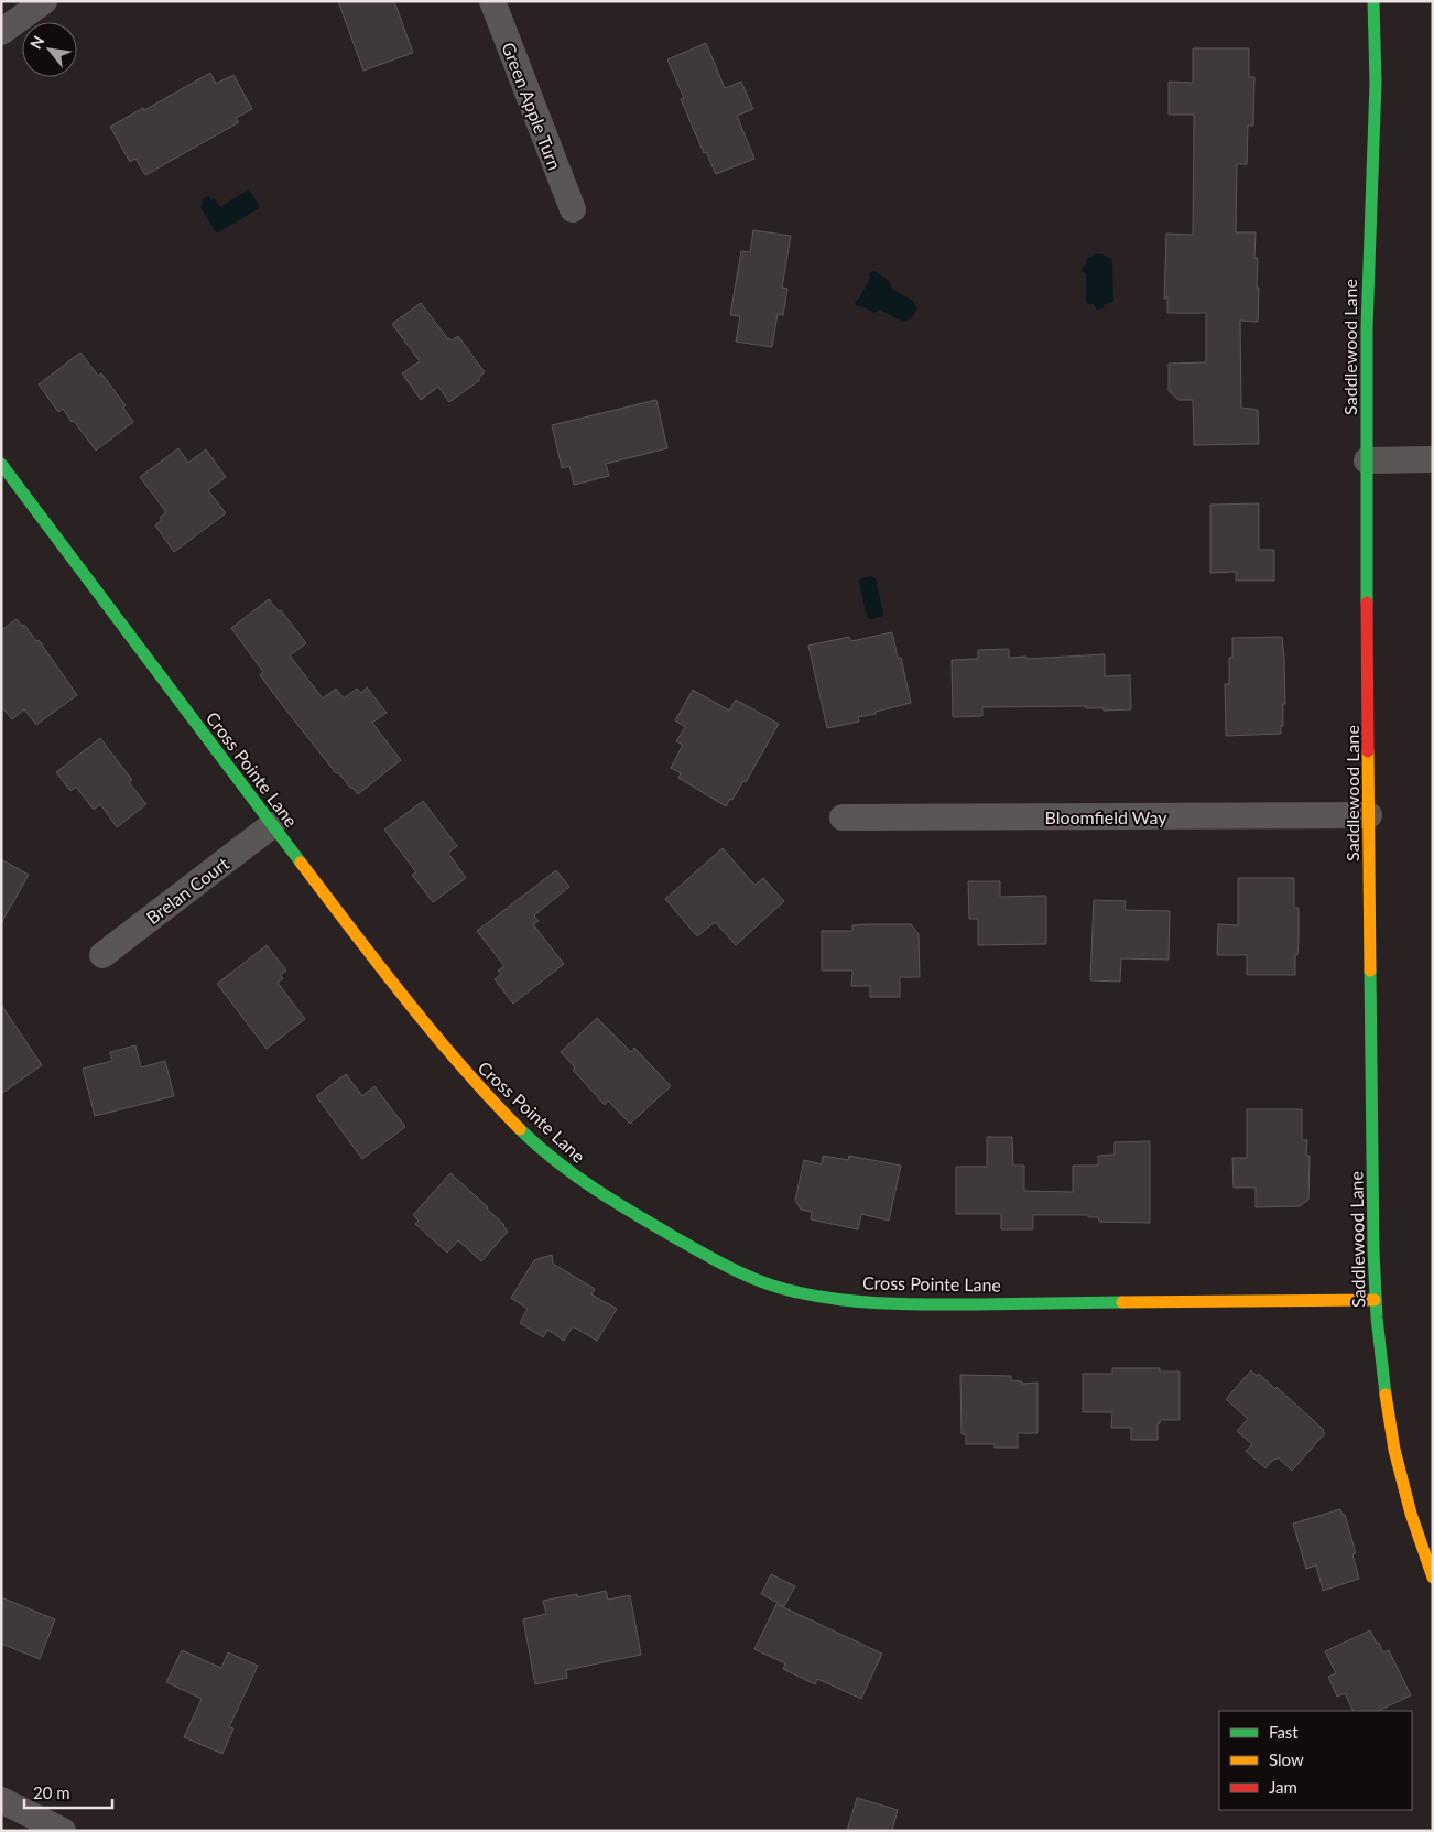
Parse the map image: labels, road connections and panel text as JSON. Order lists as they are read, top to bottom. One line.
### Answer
{"streets":{"street":["Green Apple Turn","Saddlewood Lane","Cross Pointe Lane","Bloomfield Way","Brelan Court"]},"crossings":[["Saddlewood Lane","Cross Pointe Lane"],["Saddlewood Lane","Bloomfield Way"],["Cross Pointe Lane","Brelan Court"]],"legend":["Fast","Slow","Jam"],"scale_bar":"20 m","north":"top left"}
